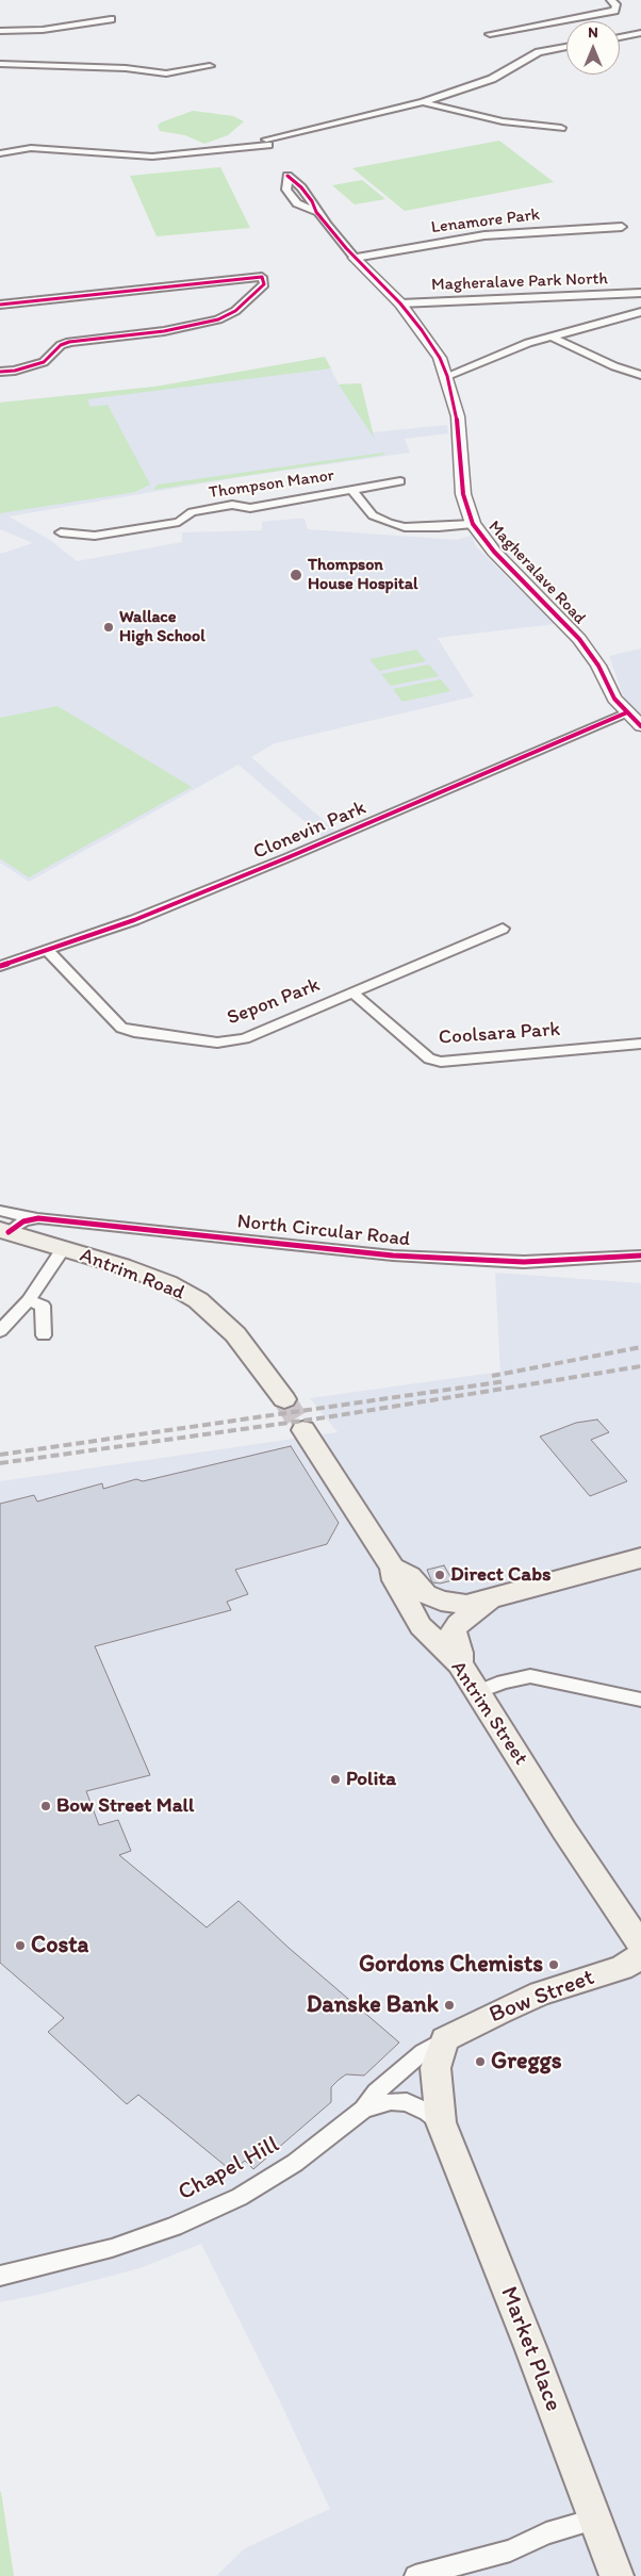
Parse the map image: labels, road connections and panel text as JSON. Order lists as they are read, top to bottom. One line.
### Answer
{"streets":{"main road":["Antrim Road","Antrim Street","Bow Street","Market Place"],"street":["Lenamore Park","Magheralave Park North","Thompson Manor","Magheralave Road","Clonevin Park","Sepon Park","Coolsara Park","North Circular Road","Chapel Hill"]},"crossings":[["Lenamore Park","Magheralave Road"],["Magheralave Park North","Magheralave Road"],["Thompson Manor","Magheralave Road"],["Magheralave Road","Clonevin Park"],["Clonevin Park","Sepon Park"],["Sepon Park","Coolsara Park"],["North Circular Road","Antrim Road"],["Bow Street","Chapel Hill"],["Bow Street","Market Place"],["Chapel Hill","Market Place"]],"places":["Thompson House Hospital","Wallace High School","Direct Cabs","Polita","Bow Street Mall","Costa","Gordons Chemists","Danske Bank","Greggs"],"north":"top"}
